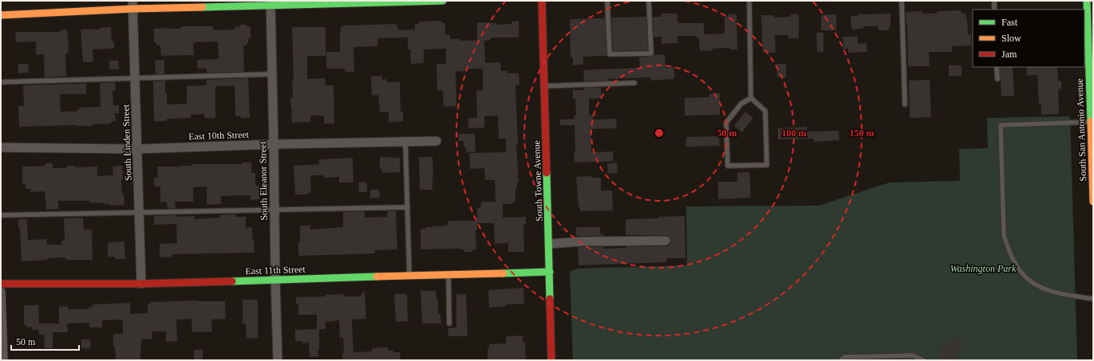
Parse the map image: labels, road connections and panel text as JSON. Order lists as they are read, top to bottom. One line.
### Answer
{"streets":{"street":["South San Antonio Avenue","East 10th Street","South Linden Street","South Eleanor Street","South Towne Avenue","East 11th Street"]},"crossings":[["East 10th Street","South Linden Street"],["East 10th Street","South Eleanor Street"],["South Linden Street","East 11th Street"],["South Eleanor Street","East 11th Street"],["South Towne Avenue","East 11th Street"]],"parks":["Washington Park"],"legend":["Fast","Slow","Jam"],"scale_bar":"50 m","rings":["50 m","100 m","150 m"]}
